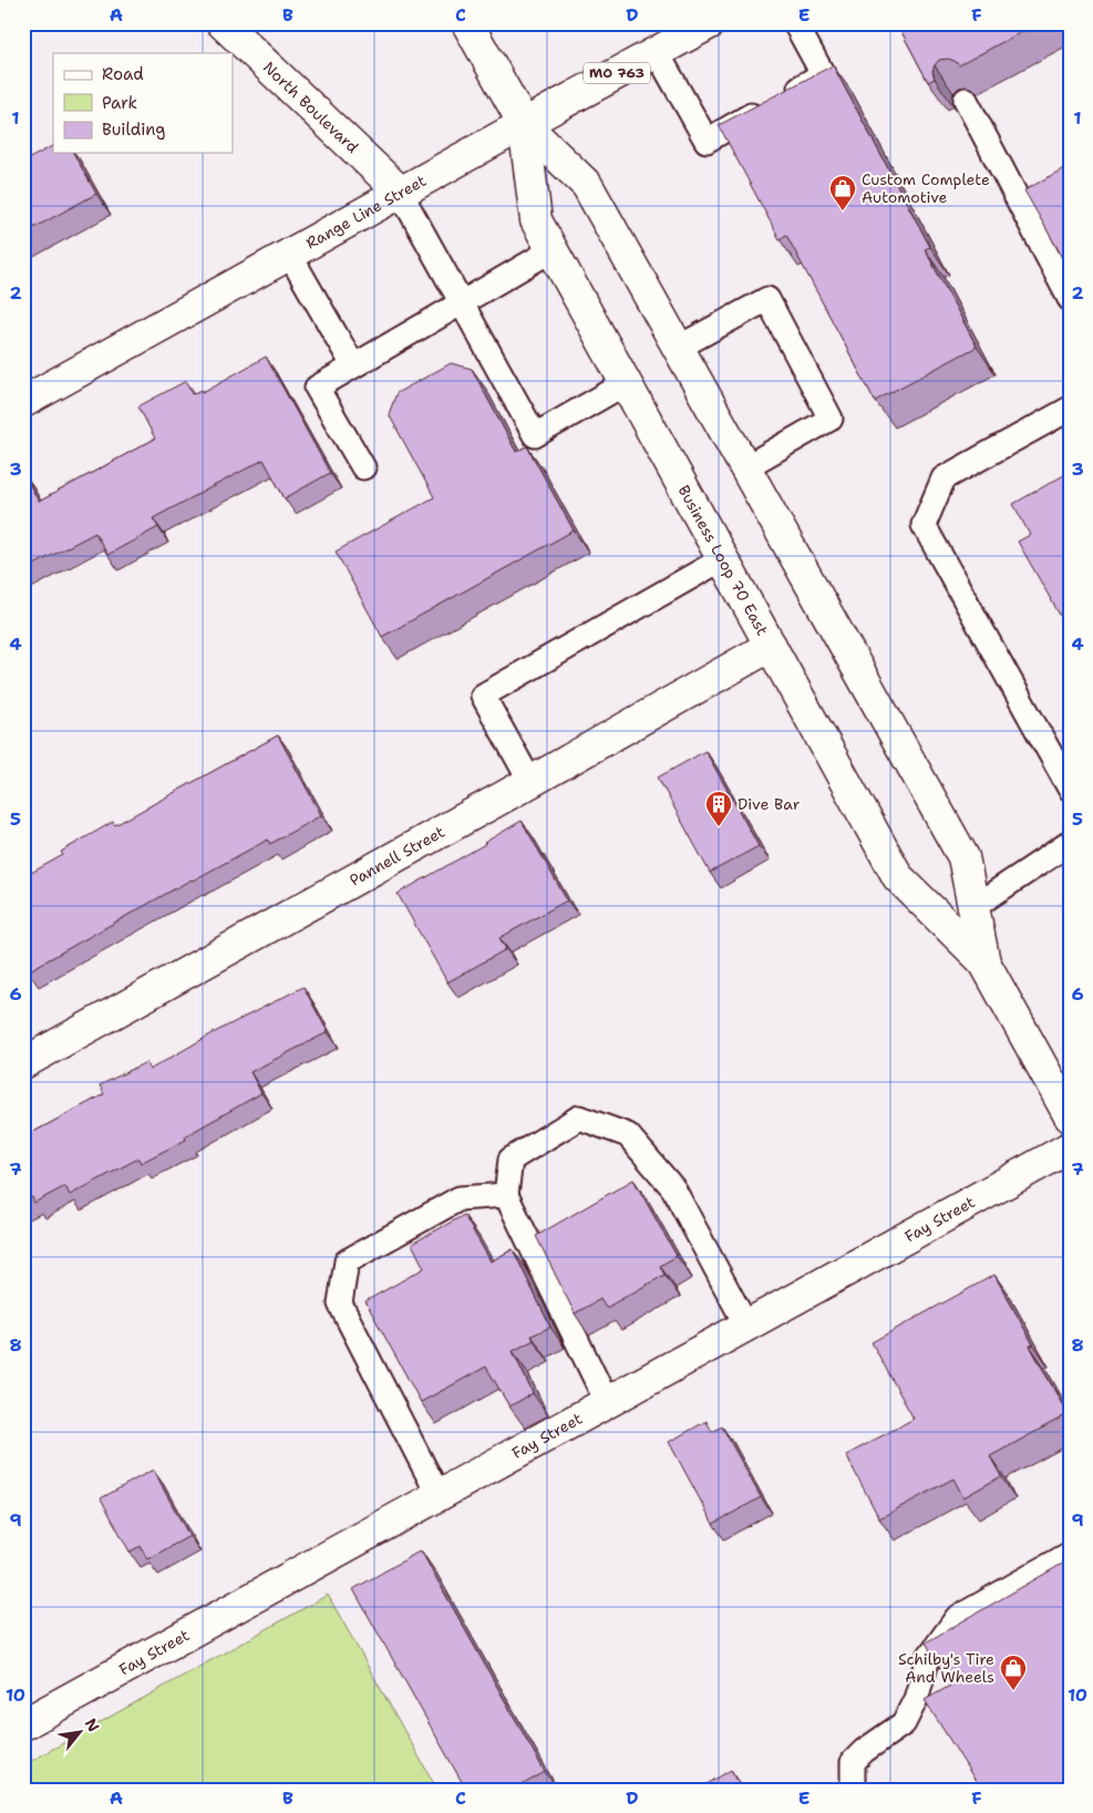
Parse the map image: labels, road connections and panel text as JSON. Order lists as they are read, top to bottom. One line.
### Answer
{"streets":{"street":["MO 763","North Boulevard","Range Line Street","Business Loop 70 East","Pannell Street","Fay Street"]},"crossings":[["North Boulevard","Range Line Street"],["Range Line Street","Business Loop 70 East"],["Business Loop 70 East","Pannell Street"]],"places":{"shop":["Custom Complete Automotive","Schilby's Tire And Wheels"],"building":["Dive Bar"]},"legend":["Road","Park","Building"],"north":"top right","grid":{"columns":["A","B","C","D","E","F"],"rows":["1","2","3","4","5","6","7","8","9","10"]}}
